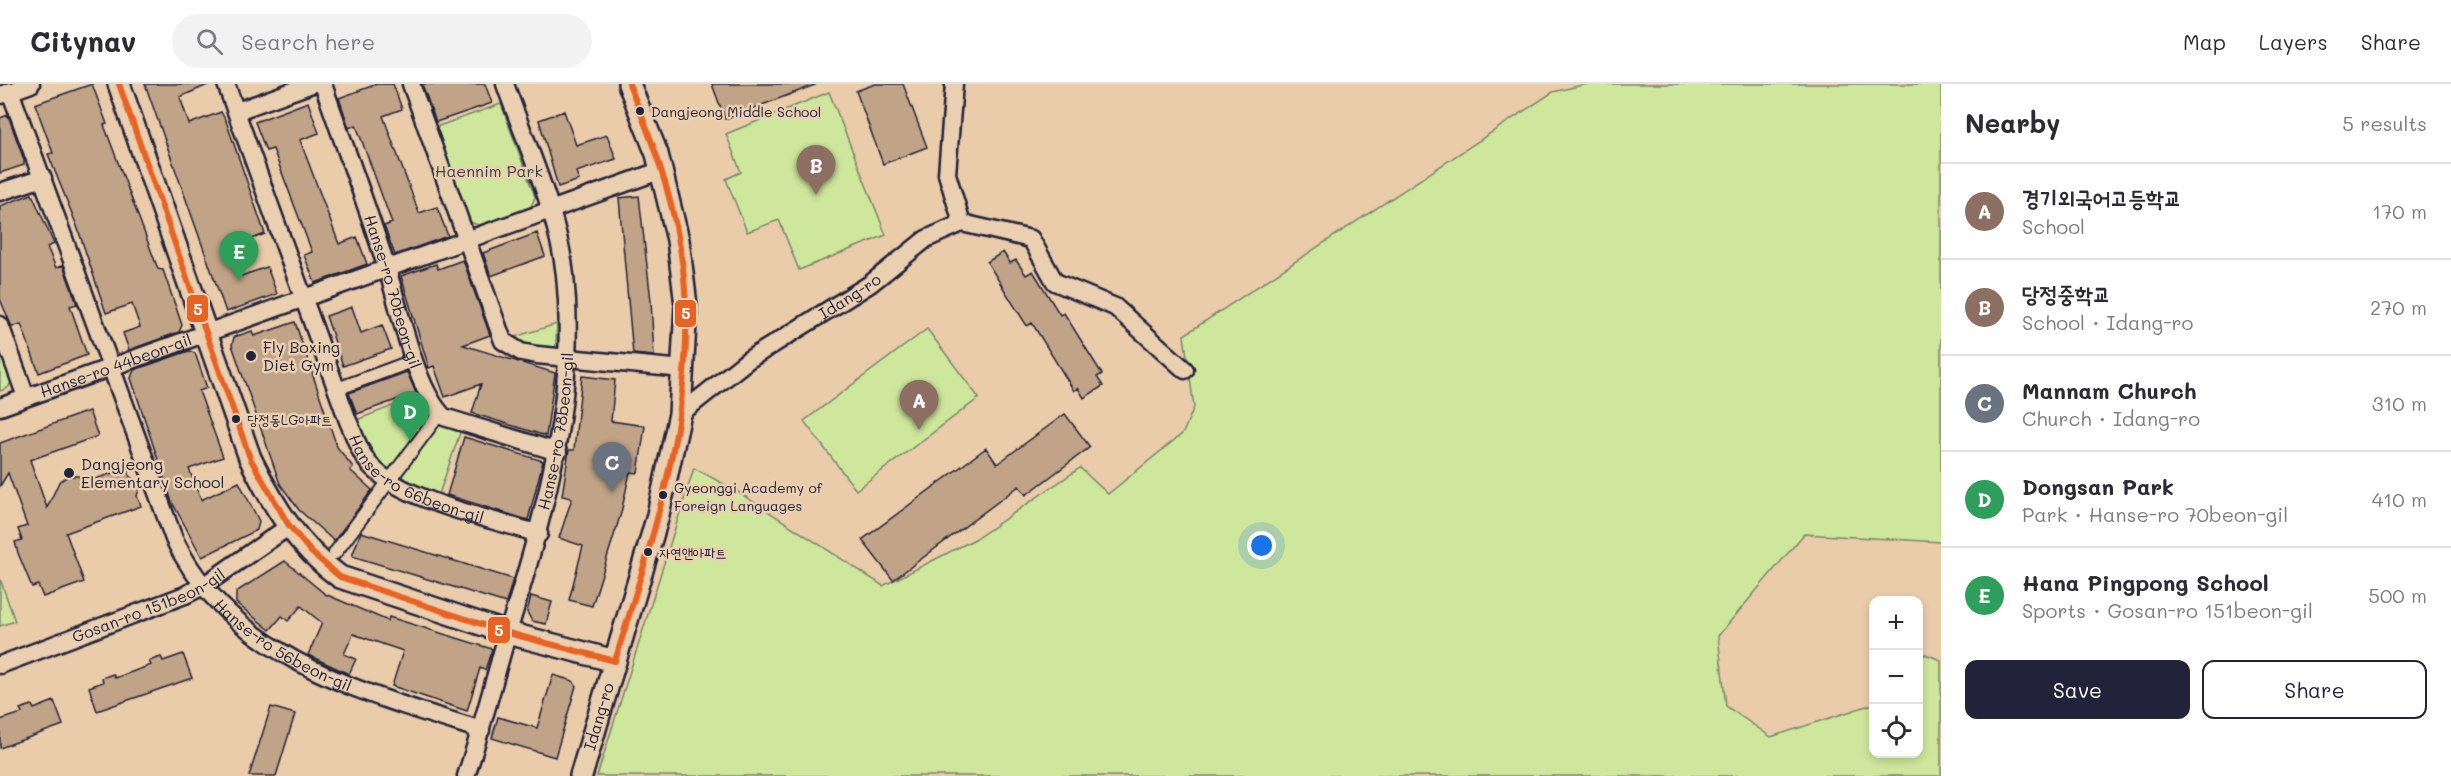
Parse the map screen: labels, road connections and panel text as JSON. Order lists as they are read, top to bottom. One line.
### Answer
{"streets":{"street":["Hanse-ro 70beon-gil","Idang-ro","Hanse-ro 44beon-gil","Hanse-ro 78beon-gil","Hanse-ro 66beon-gil","Gosan-ro 151beon-gil","Hanse-ro 56beon-gil"]},"crossings":[["Hanse-ro 70beon-gil","Hanse-ro 44beon-gil"],["Idang-ro","Hanse-ro 44beon-gil"],["Hanse-ro 44beon-gil","Hanse-ro 78beon-gil"],["Hanse-ro 44beon-gil","Hanse-ro 66beon-gil"],["Hanse-ro 44beon-gil","Hanse-ro 56beon-gil"],["Hanse-ro 78beon-gil","Hanse-ro 66beon-gil"],["Hanse-ro 78beon-gil","Hanse-ro 56beon-gil"],["Gosan-ro 151beon-gil","Hanse-ro 56beon-gil"]],"parks":["Haennim Park"],"places":["Dangjeong Middle School","Fly Boxing Diet Gym","당정동LG아파트","Dangjeong Elementary School","Gyeonggi Academy of Foreign Languages","자연앤아파트"],"lines":["transit line 5"],"page":{"header":"Citynav","search":"Search here","nav":["Map","Layers","Share"],"heading":["Nearby","5 results"],"pins":["B","E","A","D","C"],"list":[{"mark":"A","name":"경기외국어고등학교","note":"School","value":"170 m"},{"mark":"B","name":"당정중학교","note":"School · Idang-ro","value":"270 m"},{"mark":"C","name":"Mannam Church","note":"Church · Idang-ro","value":"310 m"},{"mark":"D","name":"Dongsan Park","note":"Park · Hanse-ro 70beon-gil","value":"410 m"},{"mark":"E","name":"Hana Pingpong School","note":"Sports · Gosan-ro 151beon-gil","value":"500 m"}],"map_buttons":["+","−"],"buttons":["Save","Share"]}}
